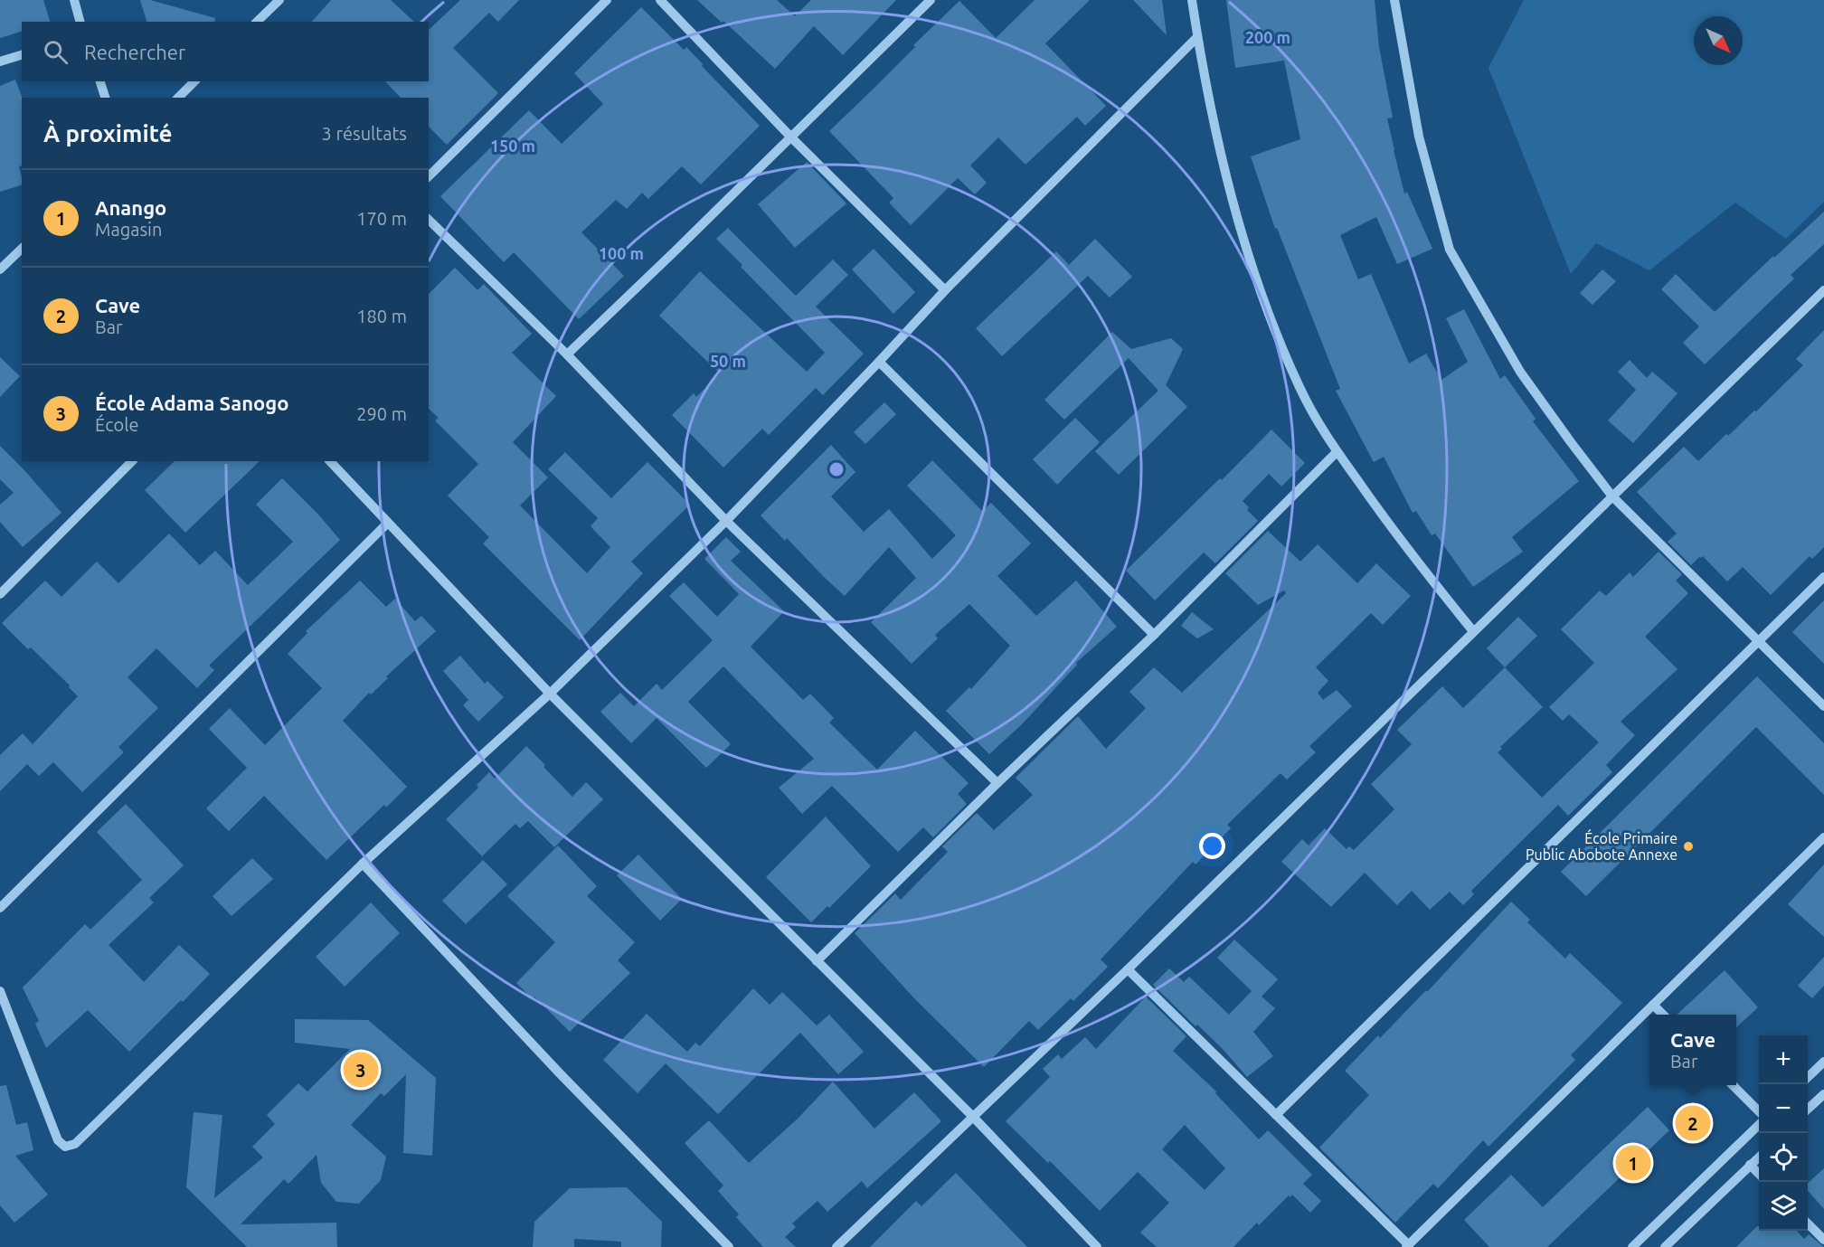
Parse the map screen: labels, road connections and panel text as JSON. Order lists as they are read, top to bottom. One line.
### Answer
{"places":["École Primaire Public Abobote Annexe"],"north":"bottom right","page":{"search":"Rechercher","heading":["À proximité","3 résultats"],"list":[{"mark":"1","name":"Anango","note":"Magasin","value":"170 m"},{"mark":"2","name":"Cave","note":"Bar","value":"180 m"},{"mark":"3","name":"École Adama Sanogo","note":"École","value":"290 m"}],"popup":["Cave","Bar"],"map_buttons":["+","−"],"pins":["3","2","1"]},"rings":["200 m","150 m","100 m","50 m"]}
